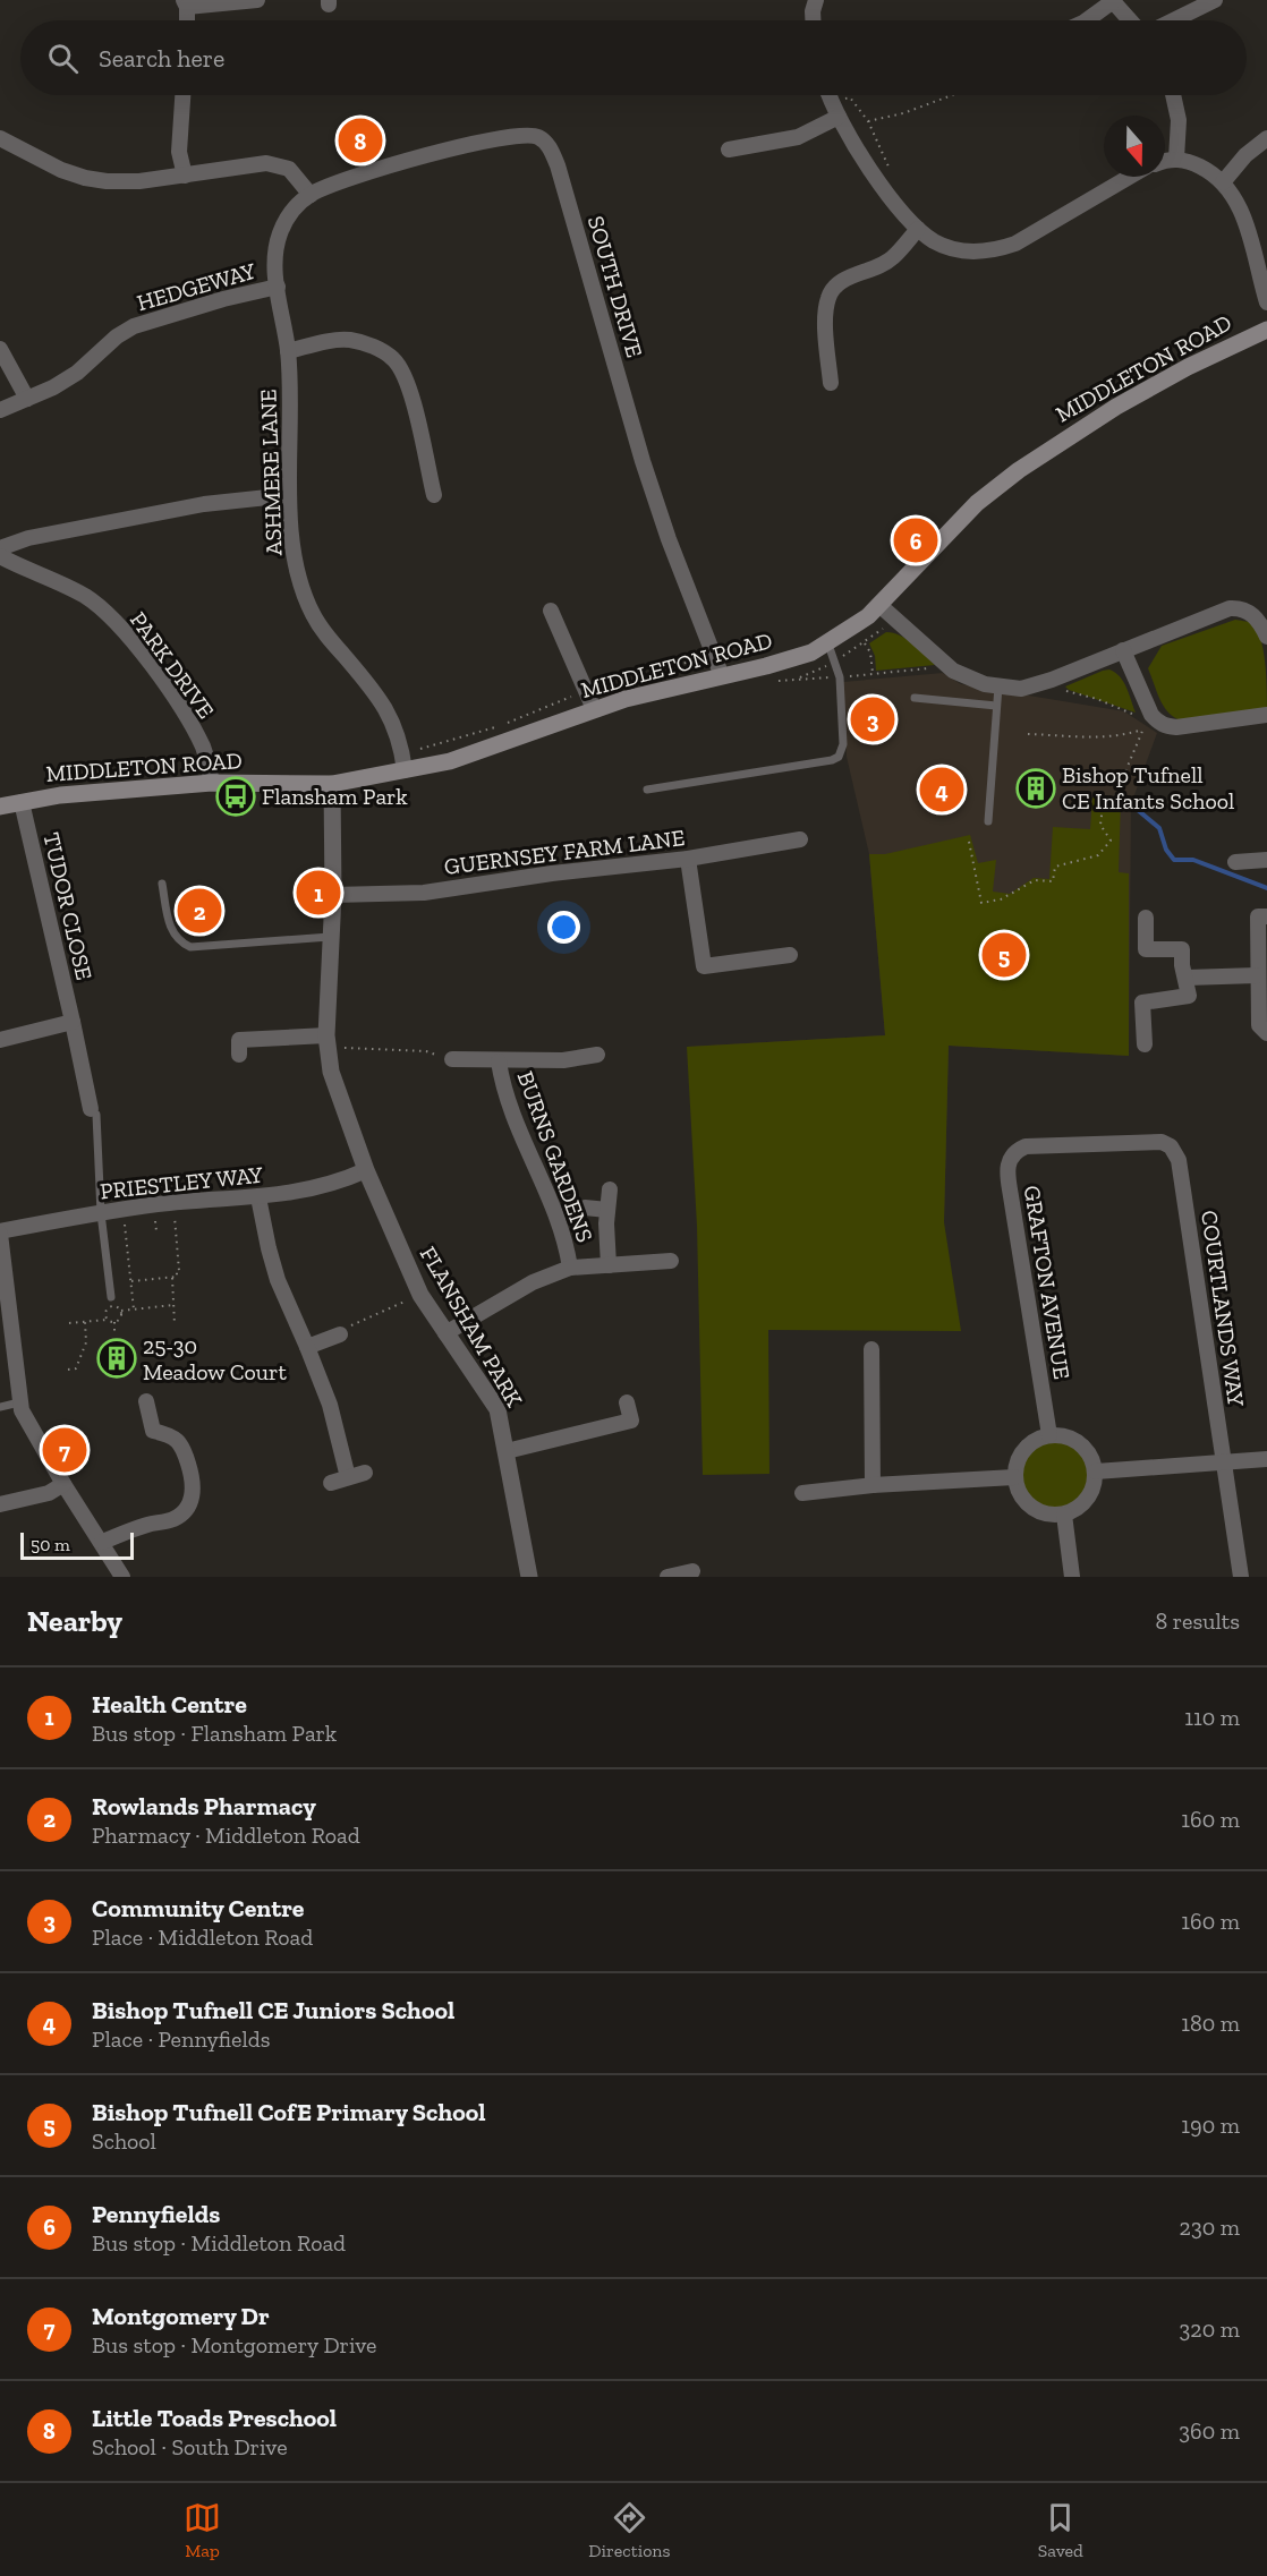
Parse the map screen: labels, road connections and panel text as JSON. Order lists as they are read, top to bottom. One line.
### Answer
{"streets":{"main road":["MIDDLETON ROAD"],"street":["HEDGEWAY","SOUTH DRIVE","ASHMERE LANE","PARK DRIVE","GUERNSEY FARM LANE","TUDOR CLOSE","BURNS GARDENS","PRIESTLEY WAY","GRAFTON AVENUE","COURTLANDS WAY","FLANSHAM PARK"]},"crossings":[["HEDGEWAY","ASHMERE LANE"],["SOUTH DRIVE","MIDDLETON ROAD"],["SOUTH DRIVE","ASHMERE LANE"],["MIDDLETON ROAD","ASHMERE LANE"],["MIDDLETON ROAD","PARK DRIVE"],["MIDDLETON ROAD","TUDOR CLOSE"],["MIDDLETON ROAD","FLANSHAM PARK"],["GUERNSEY FARM LANE","FLANSHAM PARK"],["PRIESTLEY WAY","FLANSHAM PARK"],["GRAFTON AVENUE","COURTLANDS WAY"]],"places":{"building":["Bishop Tufnell CE Infants School","25-30 Meadow Court"],"bus stop":["Flansham Park"]},"scale_bar":"50 m","north":"bottom","page":{"search":"Search here","pins":["8","6","3","4","1","2","5","7"],"scale":"50 m","heading":["Nearby","8 results"],"list":[{"mark":"1","name":"Health Centre","note":"Bus stop · Flansham Park","value":"110 m"},{"mark":"2","name":"Rowlands Pharmacy","note":"Pharmacy · Middleton Road","value":"160 m"},{"mark":"3","name":"Community Centre","note":"Place · Middleton Road","value":"160 m"},{"mark":"4","name":"Bishop Tufnell CE Juniors School","note":"Place · Pennyfields","value":"180 m"},{"mark":"5","name":"Bishop Tufnell CofE Primary School","note":"School","value":"190 m"},{"mark":"6","name":"Pennyfields","note":"Bus stop · Middleton Road","value":"230 m"},{"mark":"7","name":"Montgomery Dr","note":"Bus stop · Montgomery Drive","value":"320 m"},{"mark":"8","name":"Little Toads Preschool","note":"School · South Drive","value":"360 m"}],"nav":["Map","Directions","Saved"]}}
